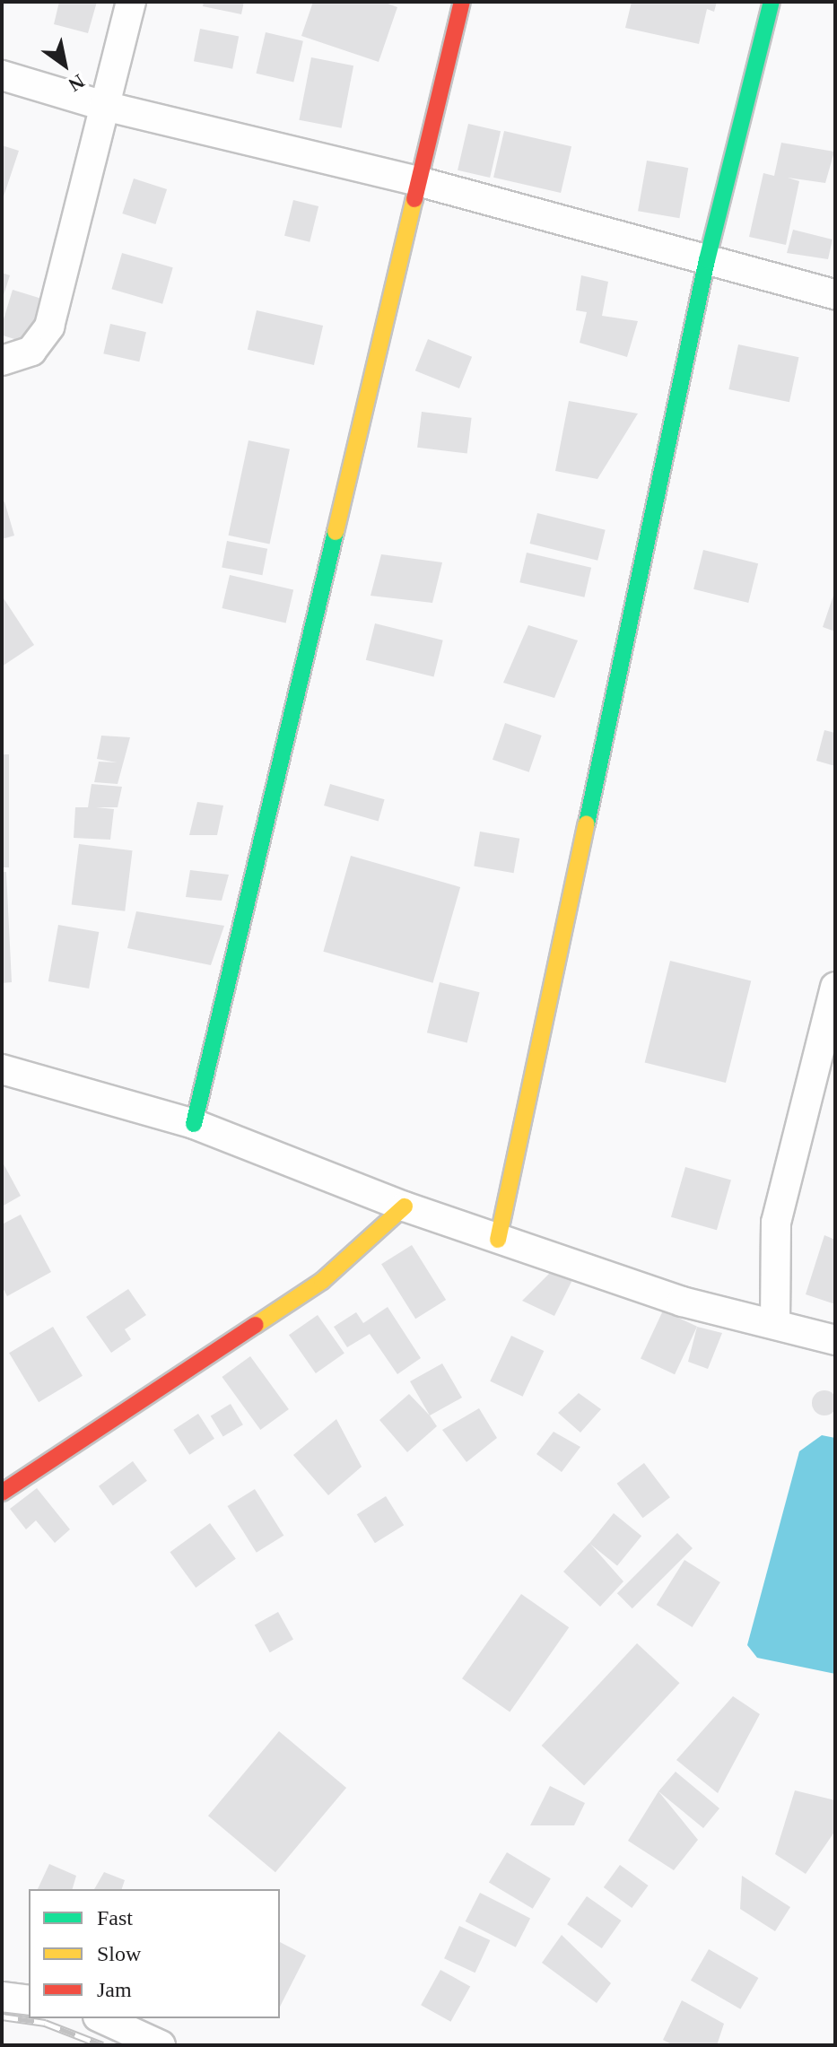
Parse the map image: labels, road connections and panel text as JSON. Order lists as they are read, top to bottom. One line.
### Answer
{"legend":["Fast","Slow","Jam"],"north":"bottom right"}
